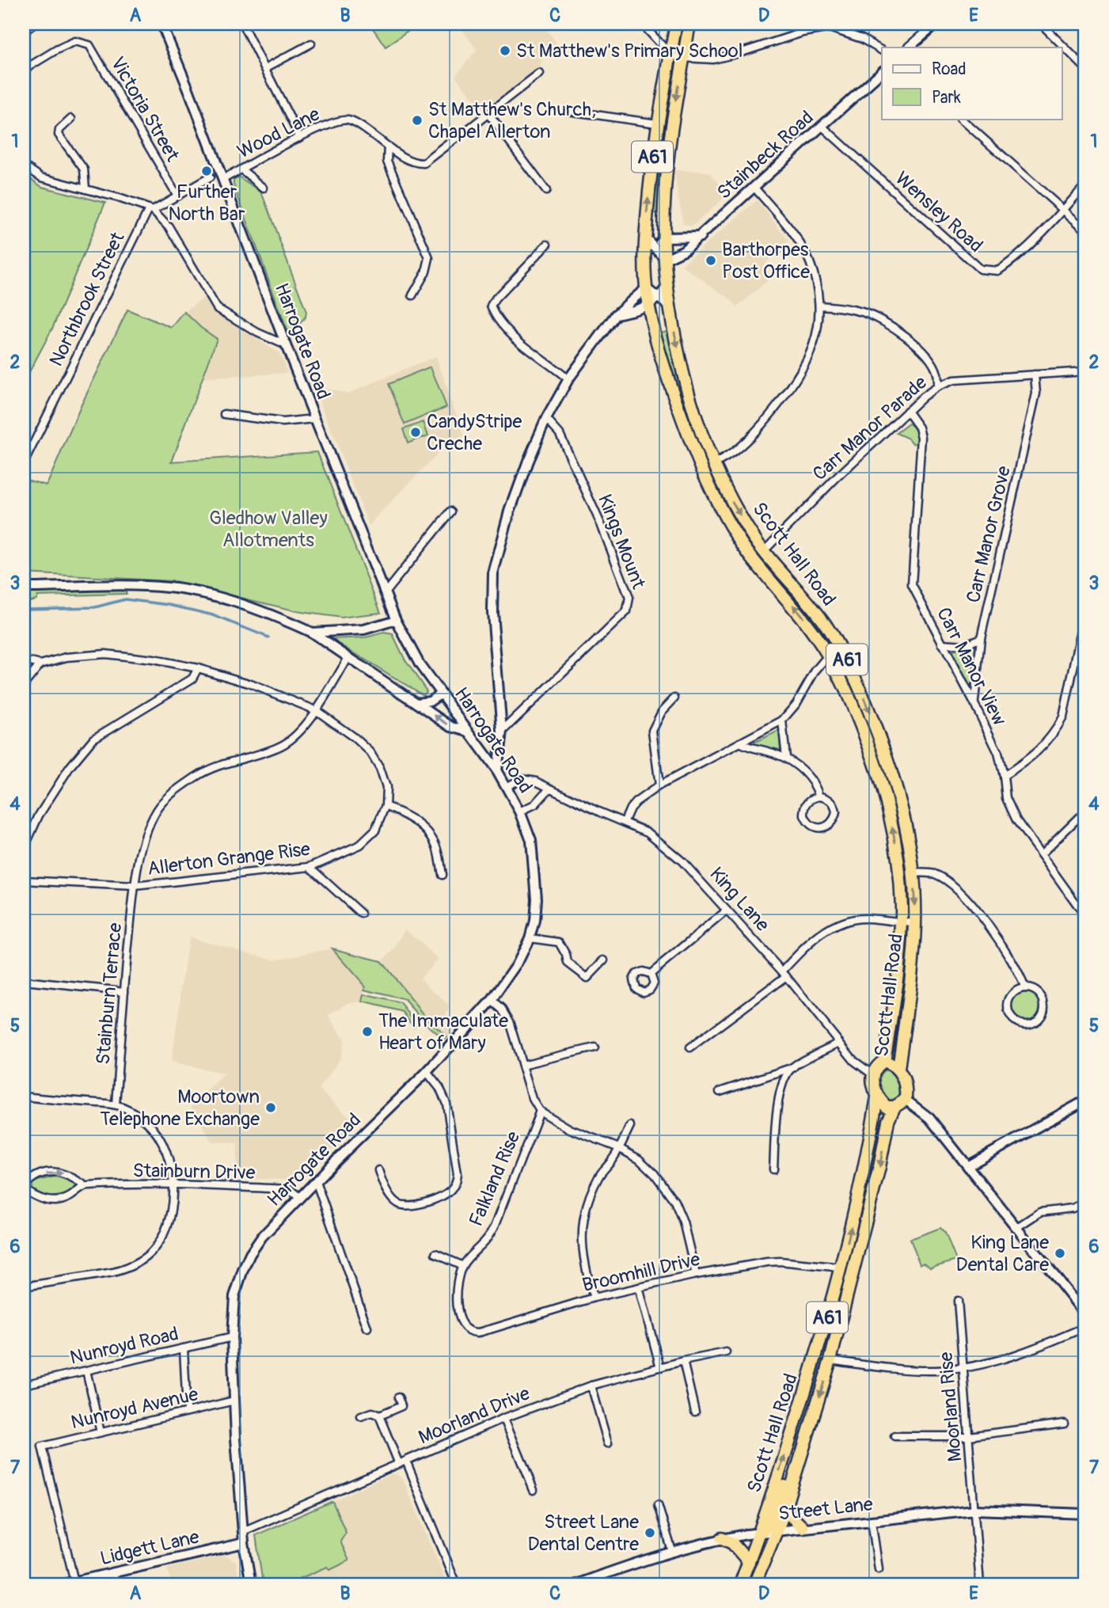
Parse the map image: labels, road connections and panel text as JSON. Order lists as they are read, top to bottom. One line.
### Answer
{"streets":{"highway":["A61","Scott Hall Road"],"street":["Victoria Street","Wood Lane","Stainbeck Road","Wensley Road","Northbrook Street","Harrogate Road","Carr Manor Parade","Carr Manor Grove","Kings Mount","Carr Manor View","Allerton Grange Rise","King Lane","Stainburn Terrace","Stainburn Drive","Falkland Rise","Broomhill Drive","Nunroyd Road","Moorland Rise","Nunroyd Avenue","Moorland Drive","Street Lane","Lidgett Lane"]},"crossings":[["Wood Lane","Harrogate Road"],["Stainbeck Road","Wensley Road"],["Stainbeck Road","Scott Hall Road"],["A61","Scott Hall Road"],["A61","King Lane"],["Harrogate Road","King Lane"],["Harrogate Road","Stainburn Drive"],["Harrogate Road","Nunroyd Road"],["Harrogate Road","Nunroyd Avenue"],["Harrogate Road","Moorland Drive"],["Harrogate Road","Lidgett Lane"],["Carr Manor Parade","Carr Manor Grove"],["Carr Manor Parade","Scott Hall Road"],["Carr Manor Parade","Carr Manor View"],["Carr Manor Grove","Carr Manor View"],["Scott Hall Road","King Lane"],["Scott Hall Road","Broomhill Drive"],["Scott Hall Road","Street Lane"],["Allerton Grange Rise","Stainburn Terrace"],["Falkland Rise","Broomhill Drive"],["Moorland Rise","Street Lane"],["Nunroyd Avenue","Lidgett Lane"]],"parks":["Gledhow Valley Allotments"],"places":["St Matthew's Primary School","St Matthew's Church, Chapel Allerton","Further North Bar","Barthorpes Post Office","CandyStripe Creche","The Immaculate Heart of Mary","Moortown Telephone Exchange","King Lane Dental Care","Street Lane Dental Centre"],"legend":["Road","Park"],"grid":{"columns":["A","B","C","D","E"],"rows":["1","2","3","4","5","6","7"]}}
